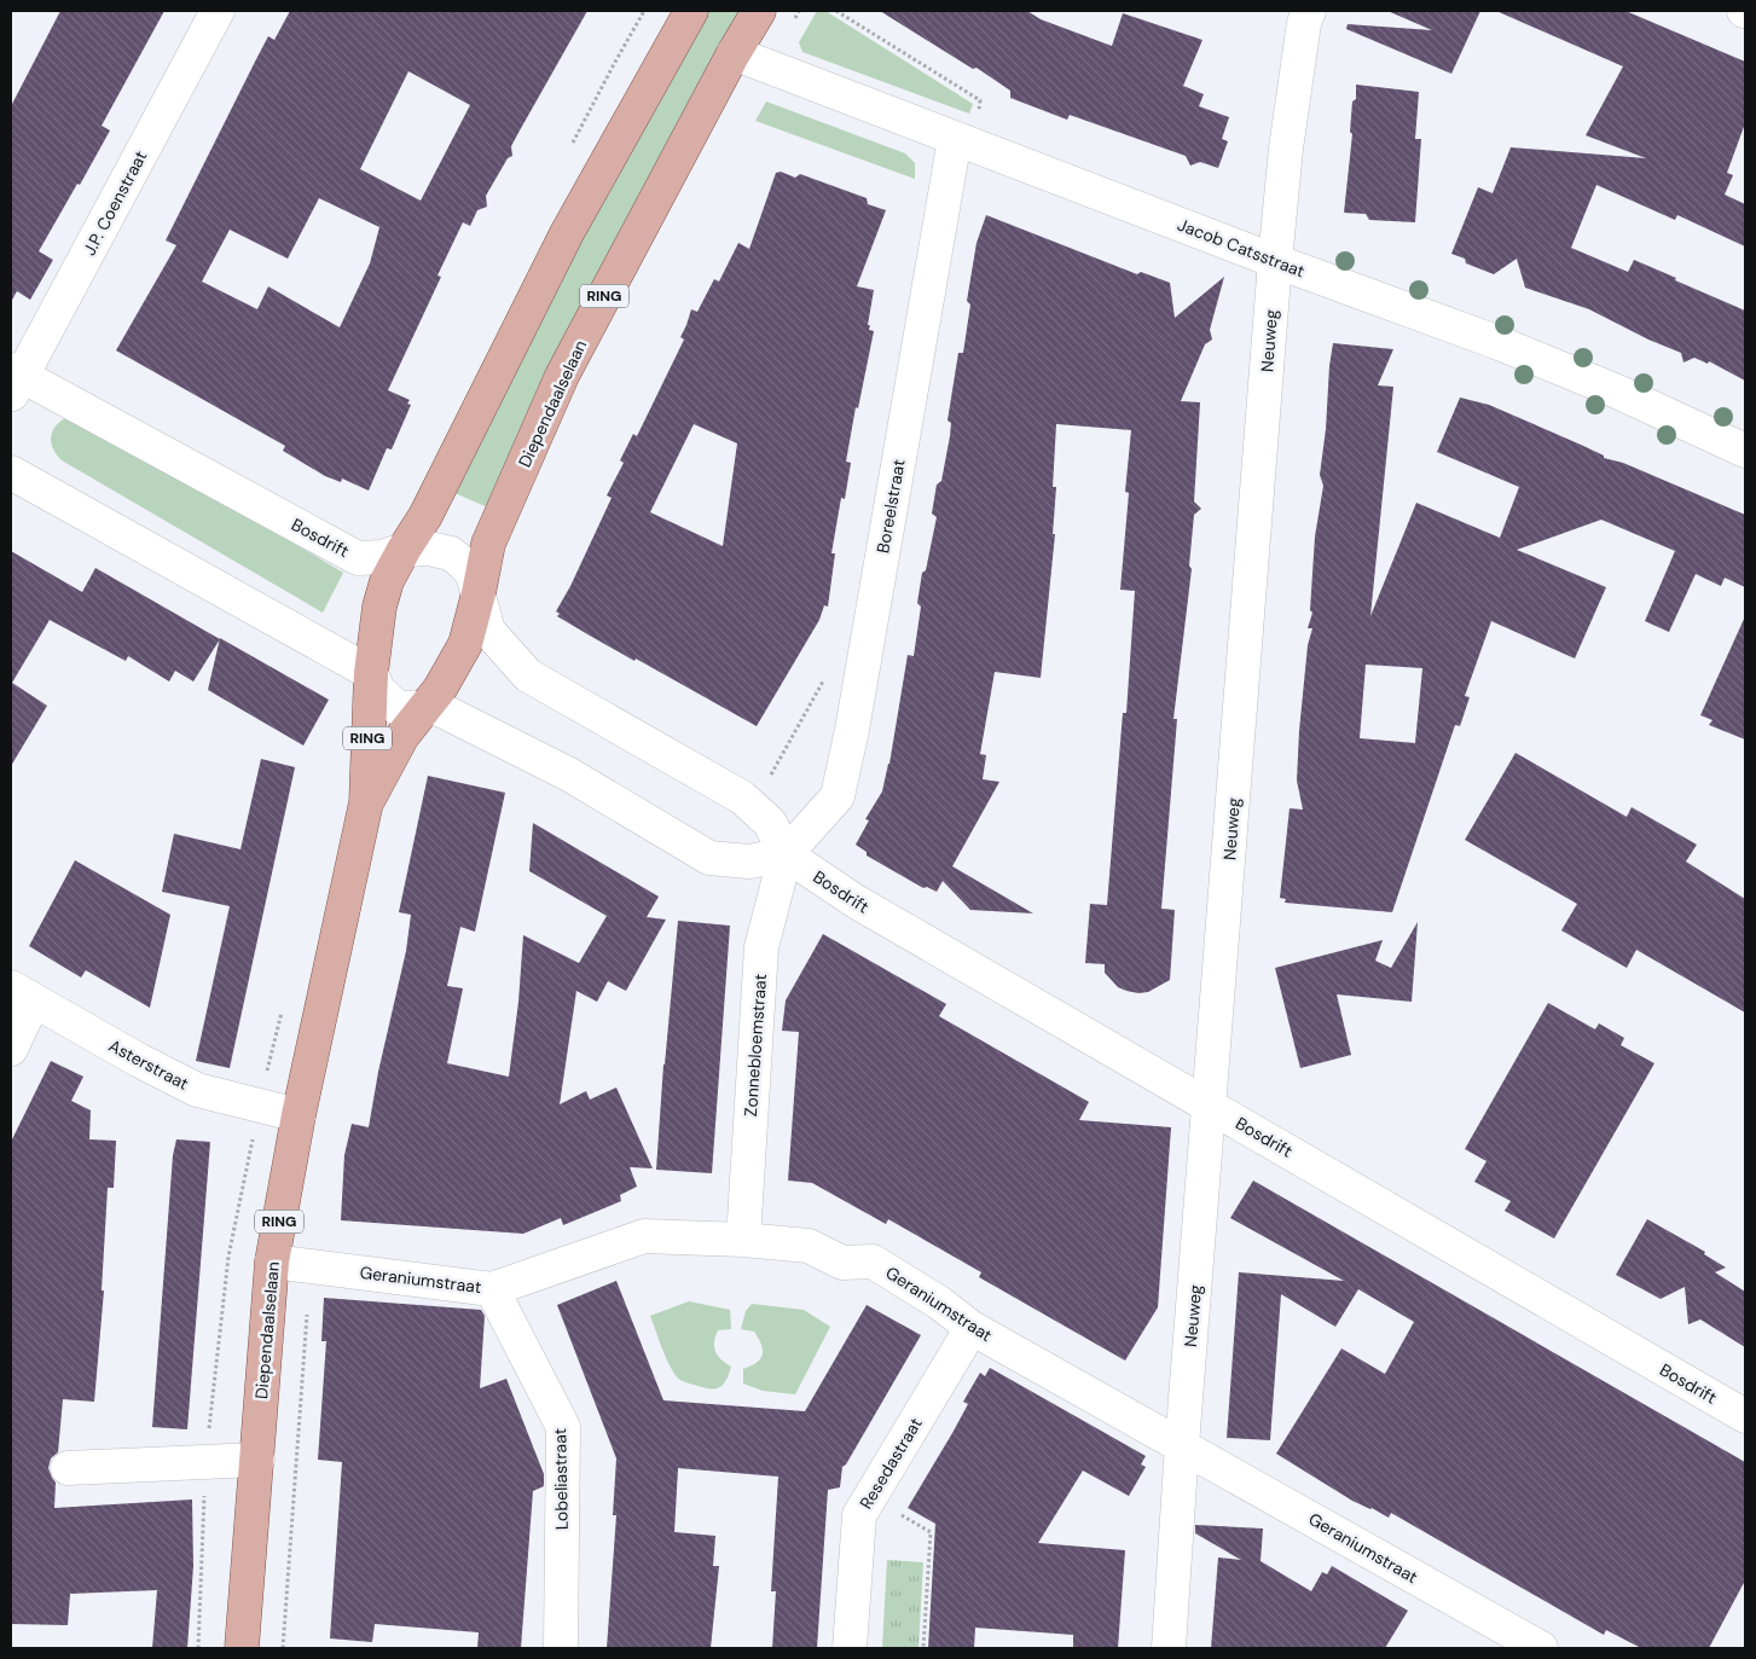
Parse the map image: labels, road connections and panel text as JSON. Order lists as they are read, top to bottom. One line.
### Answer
{"streets":{"main road":["RING","Diependaalselaan"],"street":["J.P. Coenstraat","Jacob Catsstraat","Neuweg","Boreelstraat","Bosdrift","Zonnebloemstraat","Asterstraat","Geraniumstraat","Resedastraat","Lobeliastraat"]},"crossings":[["J.P. Coenstraat","Bosdrift"],["Jacob Catsstraat","Neuweg"],["Jacob Catsstraat","Diependaalselaan"],["Jacob Catsstraat","Boreelstraat"],["Neuweg","Bosdrift"],["Neuweg","Geraniumstraat"],["Diependaalselaan","Bosdrift"],["Diependaalselaan","Asterstraat"],["Diependaalselaan","Geraniumstraat"],["Boreelstraat","Bosdrift"],["Boreelstraat","Zonnebloemstraat"],["Bosdrift","Zonnebloemstraat"],["Zonnebloemstraat","Geraniumstraat"],["Geraniumstraat","Resedastraat"],["Geraniumstraat","Lobeliastraat"]]}
